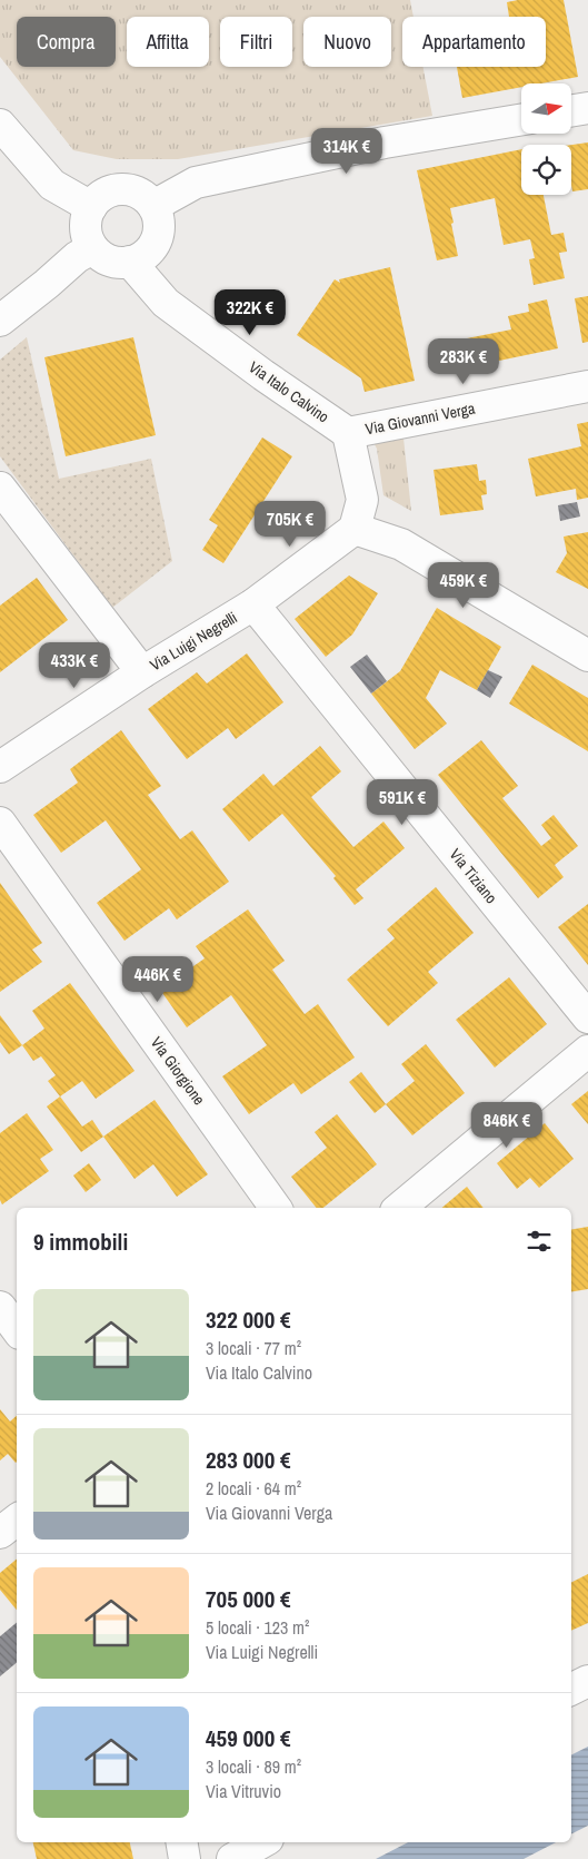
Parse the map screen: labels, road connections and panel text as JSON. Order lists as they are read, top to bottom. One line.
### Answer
{"streets":{"street":["Via Italo Calvino","Via Giovanni Verga","Via Luigi Negrelli","Via Tiziano","Via Giorgione"]},"crossings":[["Via Italo Calvino","Via Giovanni Verga"],["Via Giovanni Verga","Via Luigi Negrelli"],["Via Luigi Negrelli","Via Tiziano"]],"north":"right","page":{"chip":["Compra","Affitta","Filtri","Nuovo","Appartamento"],"price":["314K €","322K €","283K €","705K €","459K €","433K €","591K €","446K €","846K €"],"heading":"9 immobili","list":[{"name":"322 000 €","note":"3 locali · 77 m² · Via Italo Calvino"},{"name":"283 000 €","note":"2 locali · 64 m² · Via Giovanni Verga"},{"name":"705 000 €","note":"5 locali · 123 m² · Via Luigi Negrelli"},{"name":"459 000 €","note":"3 locali · 89 m² · Via Vitruvio"}]}}
